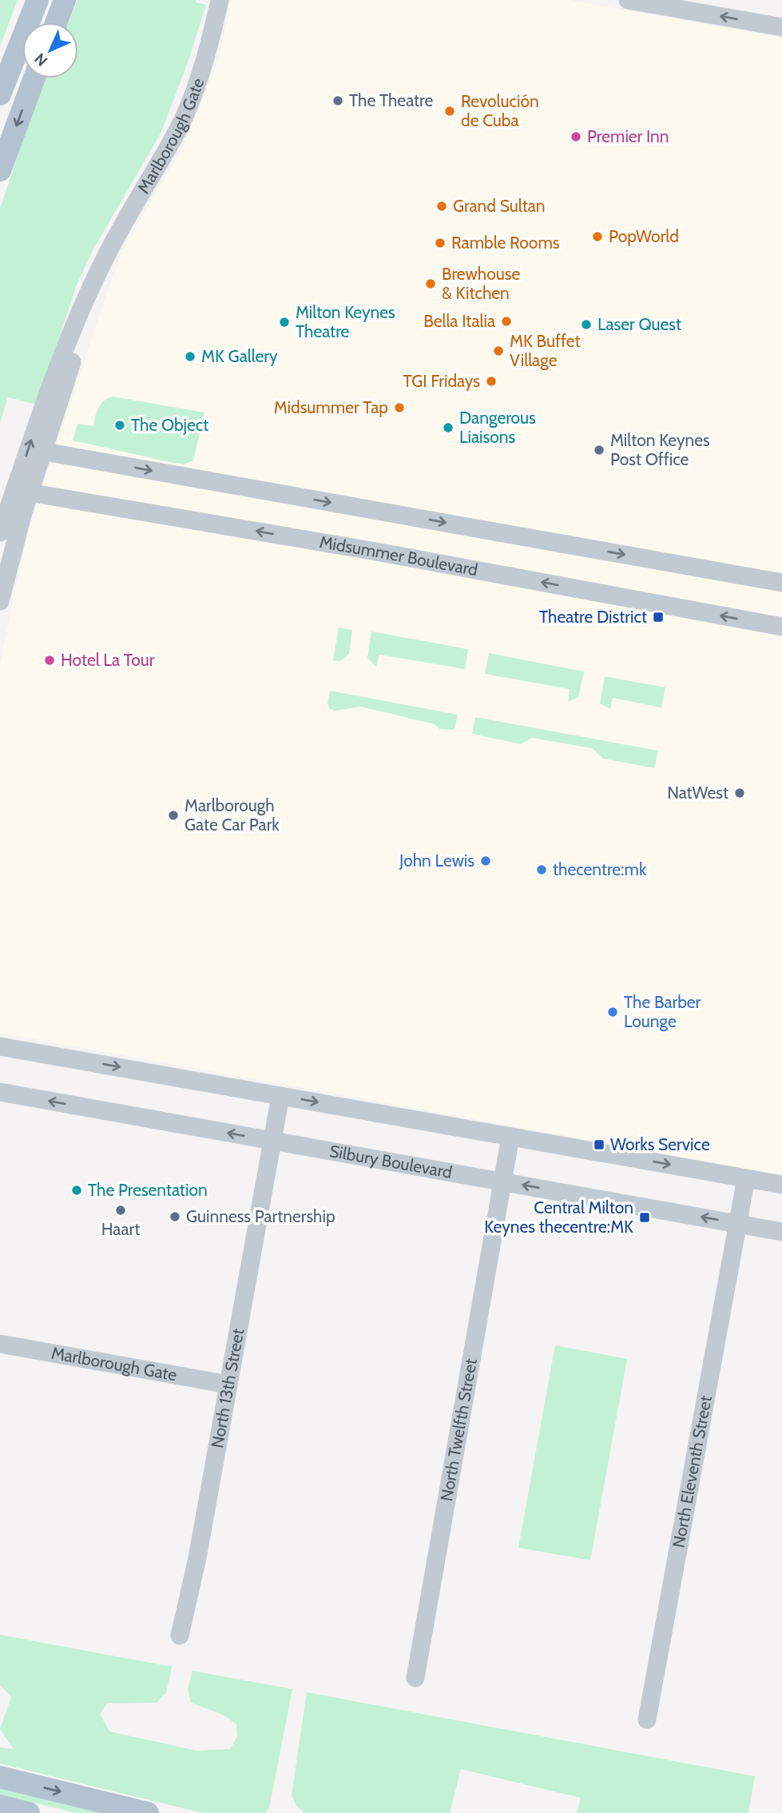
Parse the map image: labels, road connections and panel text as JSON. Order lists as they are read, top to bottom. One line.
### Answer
{"streets":{"street":["Marlborough Gate","Midsummer Boulevard","Silbury Boulevard","North 13th Street","North Twelfth Street","North Eleventh Street"]},"crossings":[["Marlborough Gate","Midsummer Boulevard"],["Marlborough Gate","North 13th Street"],["Silbury Boulevard","North 13th Street"],["Silbury Boulevard","North Twelfth Street"],["Silbury Boulevard","North Eleventh Street"]],"places":{"other":["The Theatre","Revolución de Cuba","Premier Inn","Grand Sultan","PopWorld","Ramble Rooms","Brewhouse & Kitchen","Bella Italia","Milton Keynes Theatre","Laser Quest","MK Buffet Village","MK Gallery","TGI Fridays","Midsummer Tap","The Object","Dangerous Liaisons","Milton Keynes Post Office","Hotel La Tour","NatWest","Marlborough Gate Car Park","John Lewis","thecentre:mk","The Barber Lounge","The Presentation","Haart","Guinness Partnership"],"transit":["Theatre District","Works Service","Central Milton Keynes thecentre:MK"]},"north":"bottom left"}
